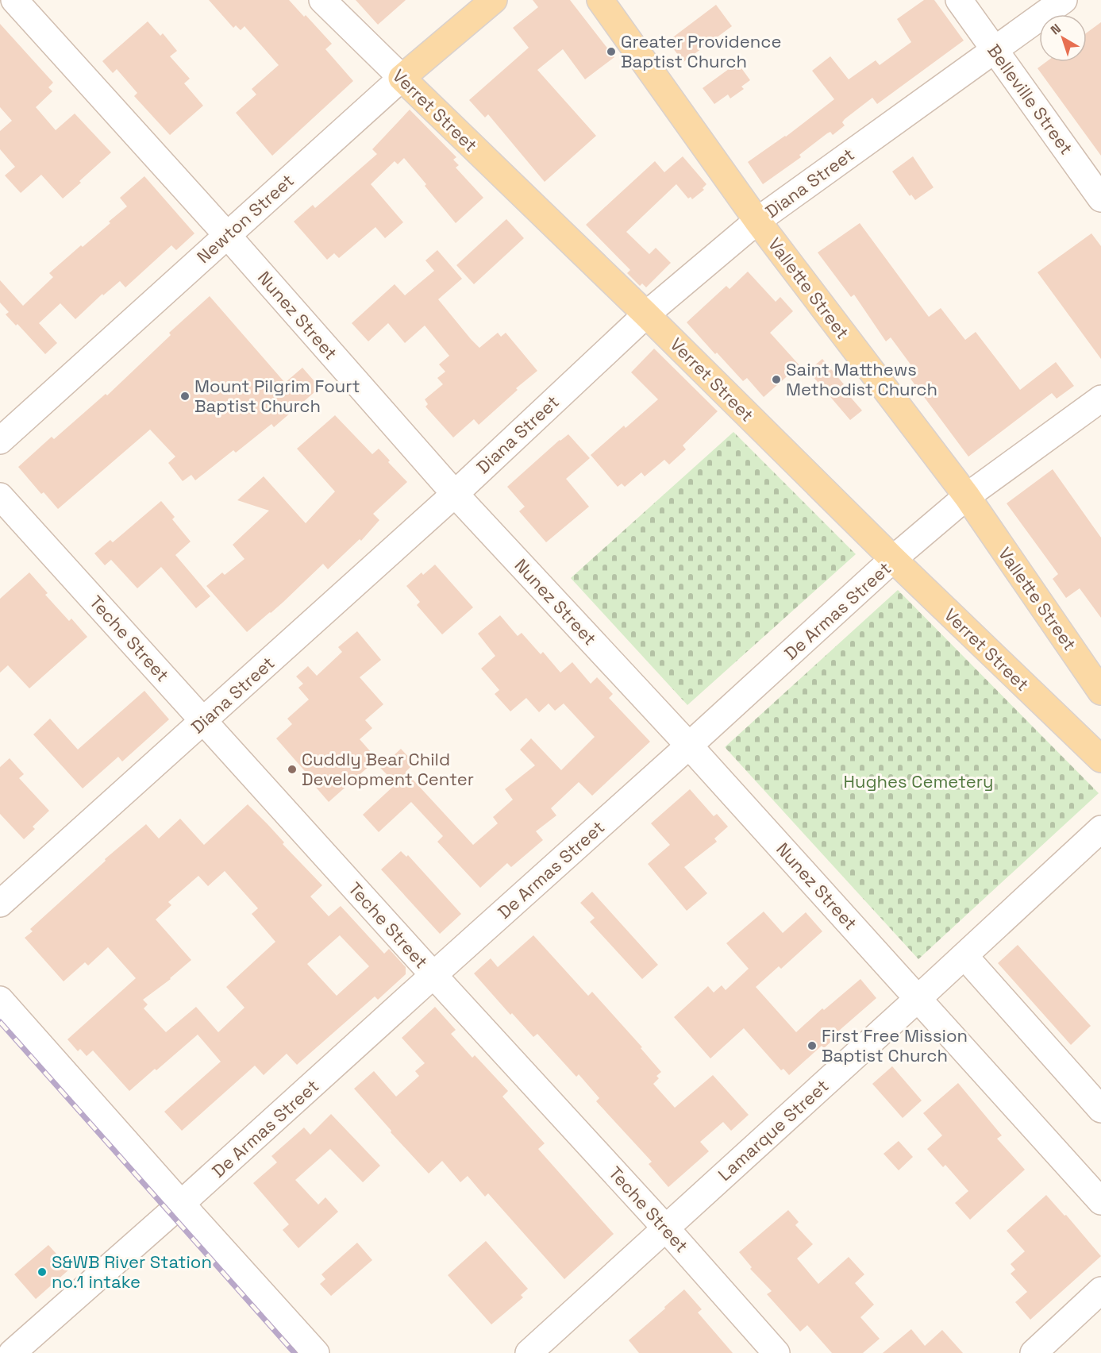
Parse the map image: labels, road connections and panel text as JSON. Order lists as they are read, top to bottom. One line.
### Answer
{"streets":{"main road":["Verret Street","Newton Street","Vallette Street"],"street":["Belleville Street","Diana Street","Nunez Street","De Armas Street","Teche Street","Lamarque Street"]},"crossings":[["Belleville Street","Diana Street"],["Verret Street","Diana Street"],["Verret Street","Newton Street"],["Verret Street","De Armas Street"],["Diana Street","Vallette Street"],["Diana Street","Nunez Street"],["Diana Street","Teche Street"],["Newton Street","Nunez Street"],["Vallette Street","De Armas Street"],["Nunez Street","De Armas Street"],["Nunez Street","Lamarque Street"],["De Armas Street","Teche Street"],["Teche Street","Lamarque Street"]],"parks":["Hughes Cemetery"],"places":["Greater Providence Baptist Church","Saint Matthews Methodist Church","Mount Pilgrim Fourt Baptist Church","Cuddly Bear Child Development Center","First Free Mission Baptist Church","S&WB River Station no.1 intake"],"north":"top left"}
